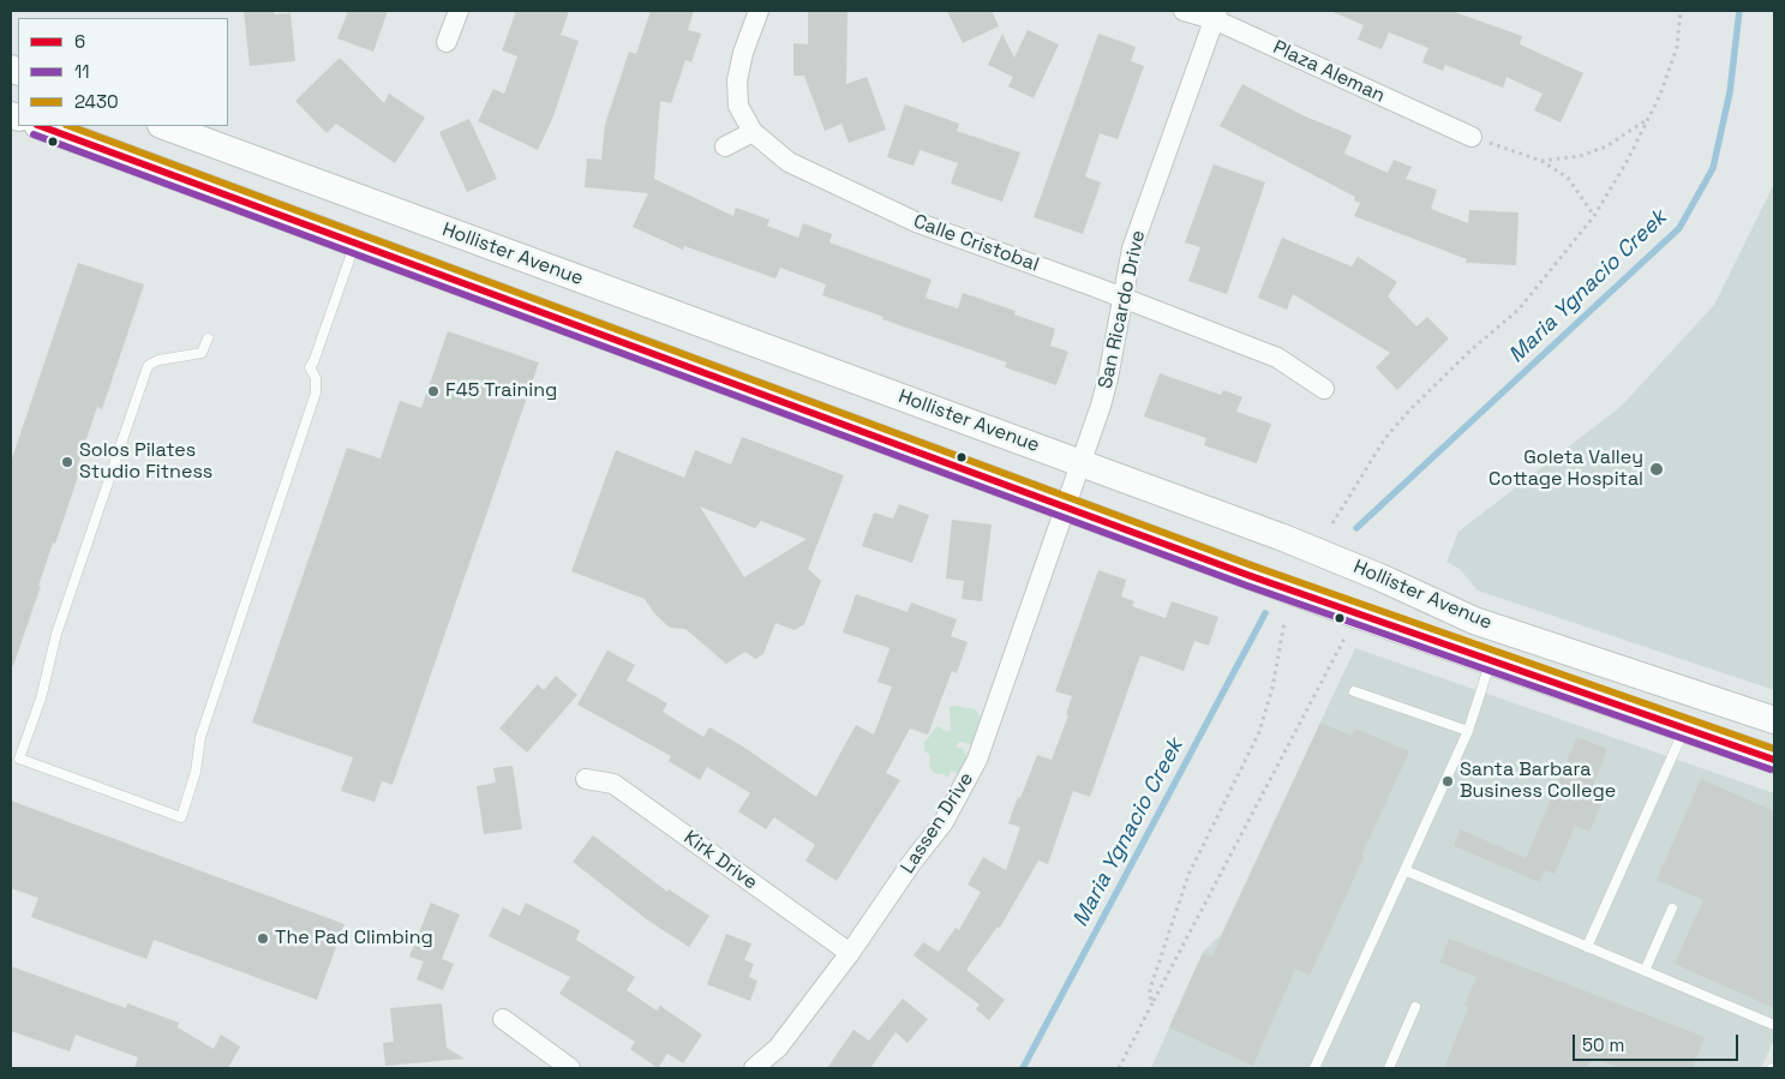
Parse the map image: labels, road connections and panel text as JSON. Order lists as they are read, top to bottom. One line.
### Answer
{"streets":{"main road":["Hollister Avenue"],"street":["Plaza Aleman","Calle Cristobal","San Ricardo Drive","Lassen Drive","Kirk Drive"]},"crossings":[["Plaza Aleman","San Ricardo Drive"],["Calle Cristobal","San Ricardo Drive"],["Hollister Avenue","San Ricardo Drive"],["Hollister Avenue","Lassen Drive"],["San Ricardo Drive","Lassen Drive"],["Lassen Drive","Kirk Drive"]],"water":["Maria Ygnacio Creek"],"places":["F45 Training","Solos Pilates Studio Fitness","Goleta Valley Cottage Hospital","Santa Barbara Business College","The Pad Climbing"],"lines":["transit line 6","transit line 2430","transit line 11"],"legend":["6","11","2430"],"scale_bar":"50 m"}
